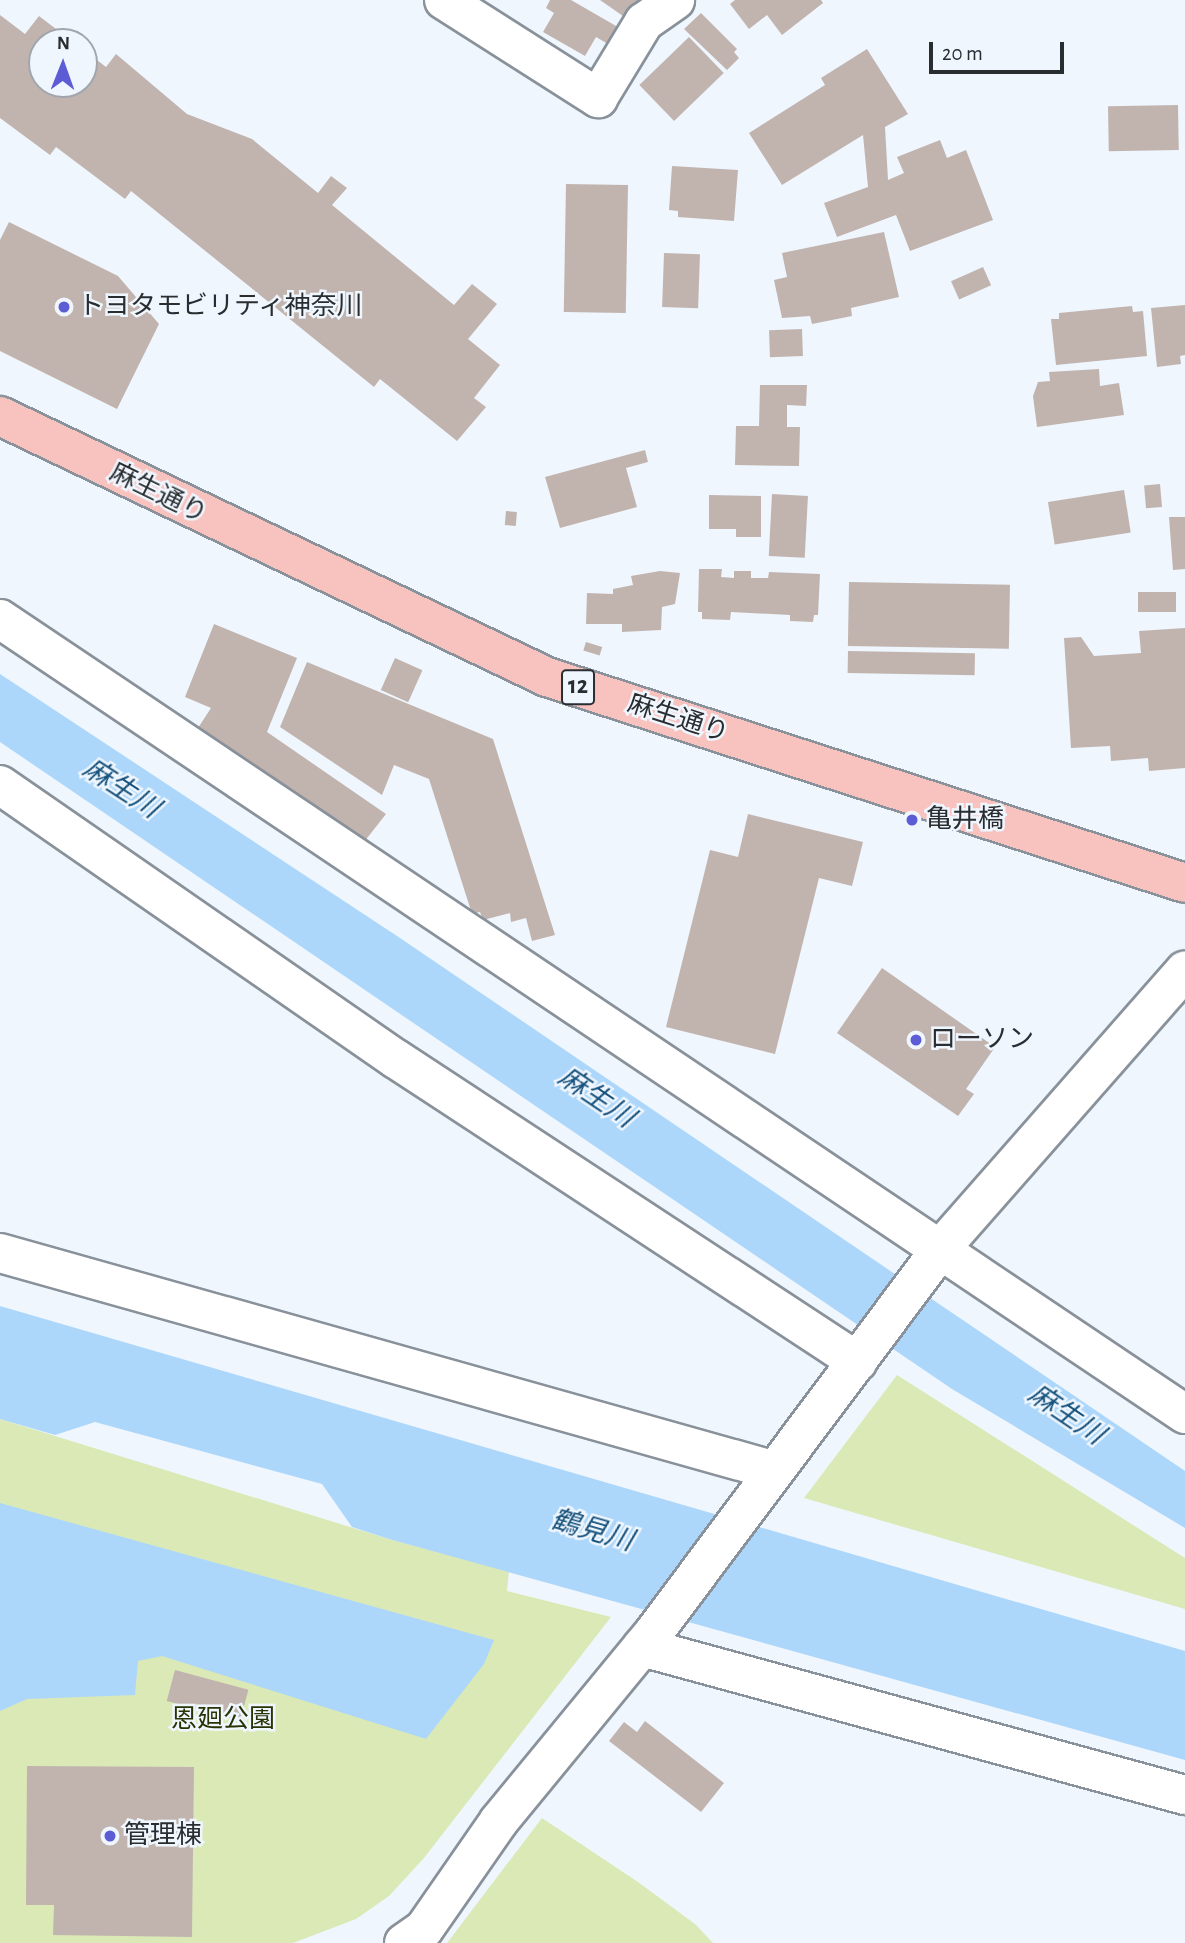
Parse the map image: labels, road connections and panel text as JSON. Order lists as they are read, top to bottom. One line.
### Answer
{"streets":{"main road":["麻生通り","12"]},"water":["麻生川","鶴見川"],"parks":["恩廻公園"],"places":["トヨタモビリティ神奈川","亀井橋","ローソン","管理棟"],"scale_bar":"20 m","north":"top"}
